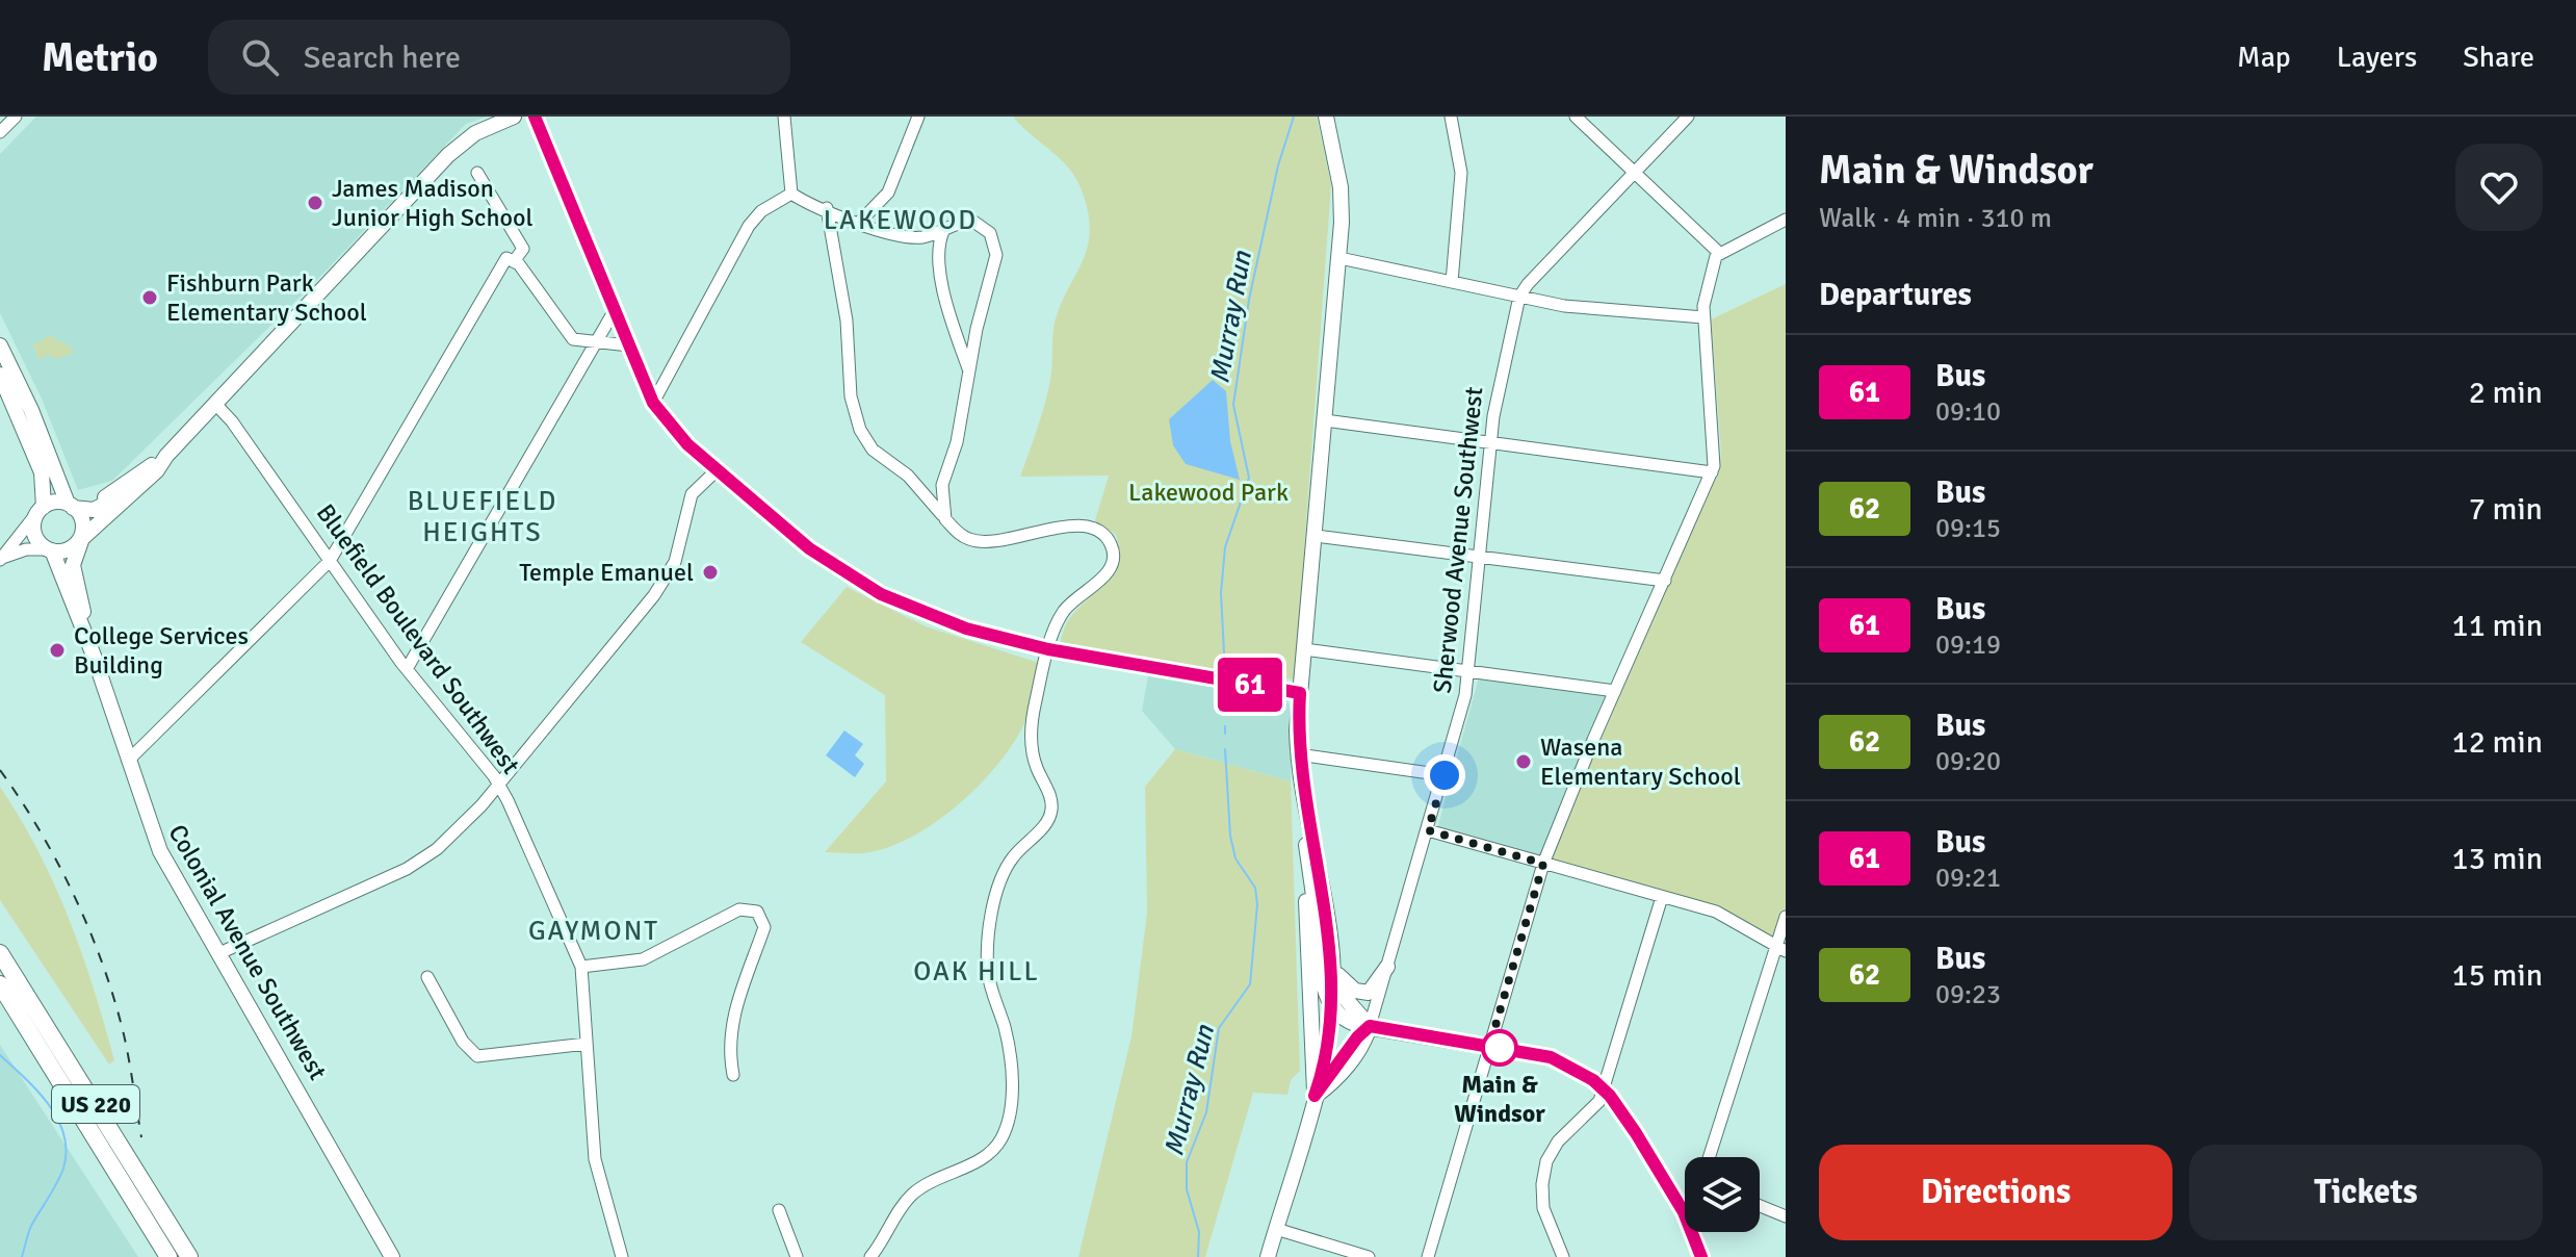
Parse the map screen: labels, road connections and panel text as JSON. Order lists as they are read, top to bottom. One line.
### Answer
{"streets":{"highway":["US 220"],"main road":["Sherwood Avenue Southwest","Colonial Avenue Southwest"],"street":["Bluefield Boulevard Southwest"]},"districts":["LAKEWOOD","BLUEFIELD HEIGHTS","GAYMONT","OAK HILL"],"water":["Murray Run"],"parks":["Lakewood Park"],"places":["James Madison Junior High School","Fishburn Park Elementary School","Temple Emanuel","College Services Building","Wasena Elementary School","Main & Windsor"],"lines":["bus line 61"],"page":{"header":"Metrio","search":"Search here","nav":["Map","Layers","Share"],"on_map":"61","heading":[["Main & Windsor","Walk · 4 min · 310 m"],"Departures"],"list":[{"mark":"61","name":"Bus","note":"09:10","value":"2 min"},{"mark":"62","name":"Bus","note":"09:15","value":"7 min"},{"mark":"61","name":"Bus","note":"09:19","value":"11 min"},{"mark":"62","name":"Bus","note":"09:20","value":"12 min"},{"mark":"61","name":"Bus","note":"09:21","value":"13 min"},{"mark":"62","name":"Bus","note":"09:23","value":"15 min"}],"buttons":["Directions","Tickets"]}}
